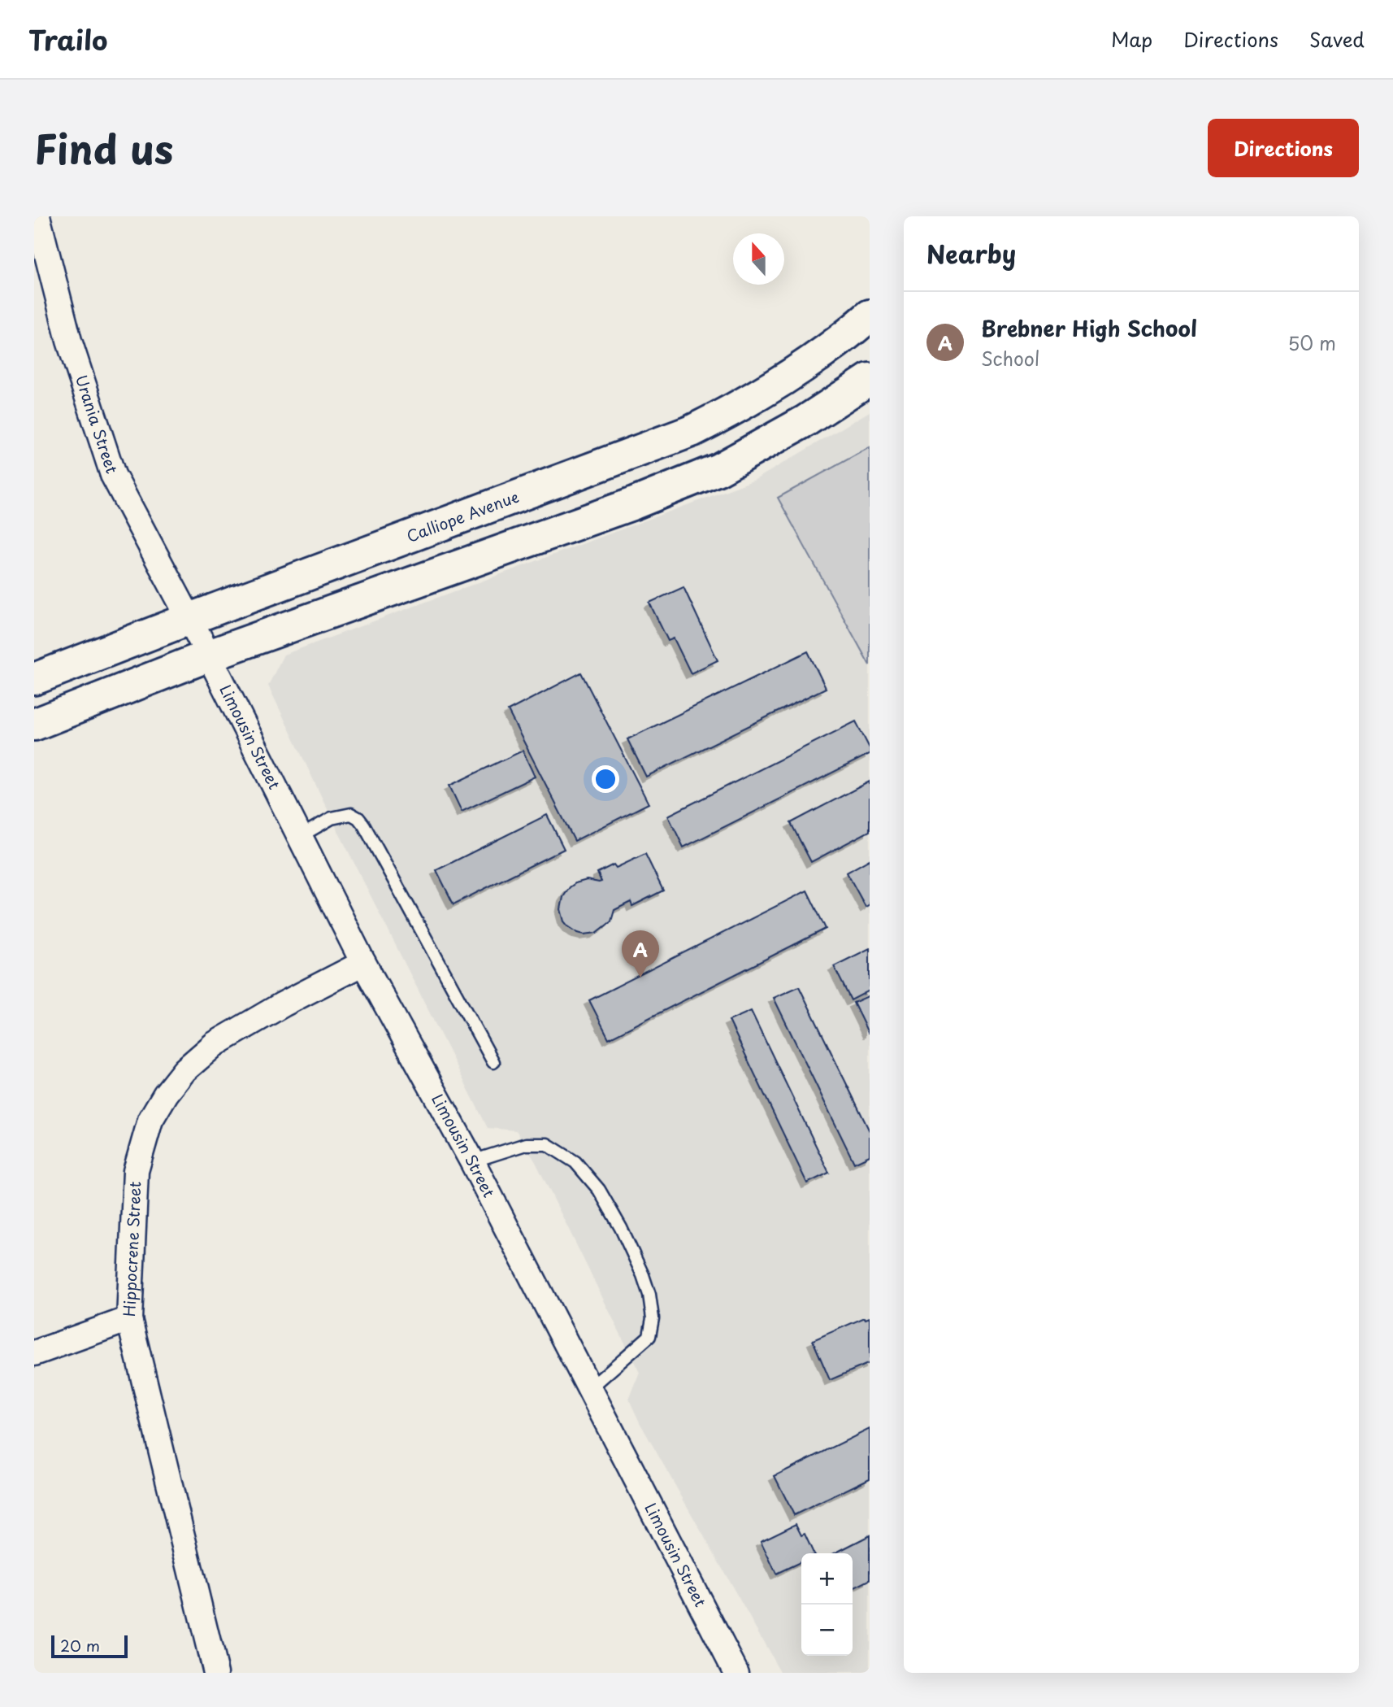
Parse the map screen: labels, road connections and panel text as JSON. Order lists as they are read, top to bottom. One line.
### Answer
{"streets":{"street":["Urania Street","Calliope Avenue","Limousin Street","Hippocrene Street"]},"crossings":[["Urania Street","Calliope Avenue"],["Urania Street","Limousin Street"],["Calliope Avenue","Limousin Street"],["Limousin Street","Hippocrene Street"]],"scale_bar":"20 m","north":"top","page":{"header":"Trailo","nav":["Map","Directions","Saved"],"title":"Find us","buttons":"Directions","heading":"Nearby","list":[{"mark":"A","name":"Brebner High School","note":"School","value":"50 m"}],"pins":"A","map_buttons":["+","−"],"scale":"20 m"}}
